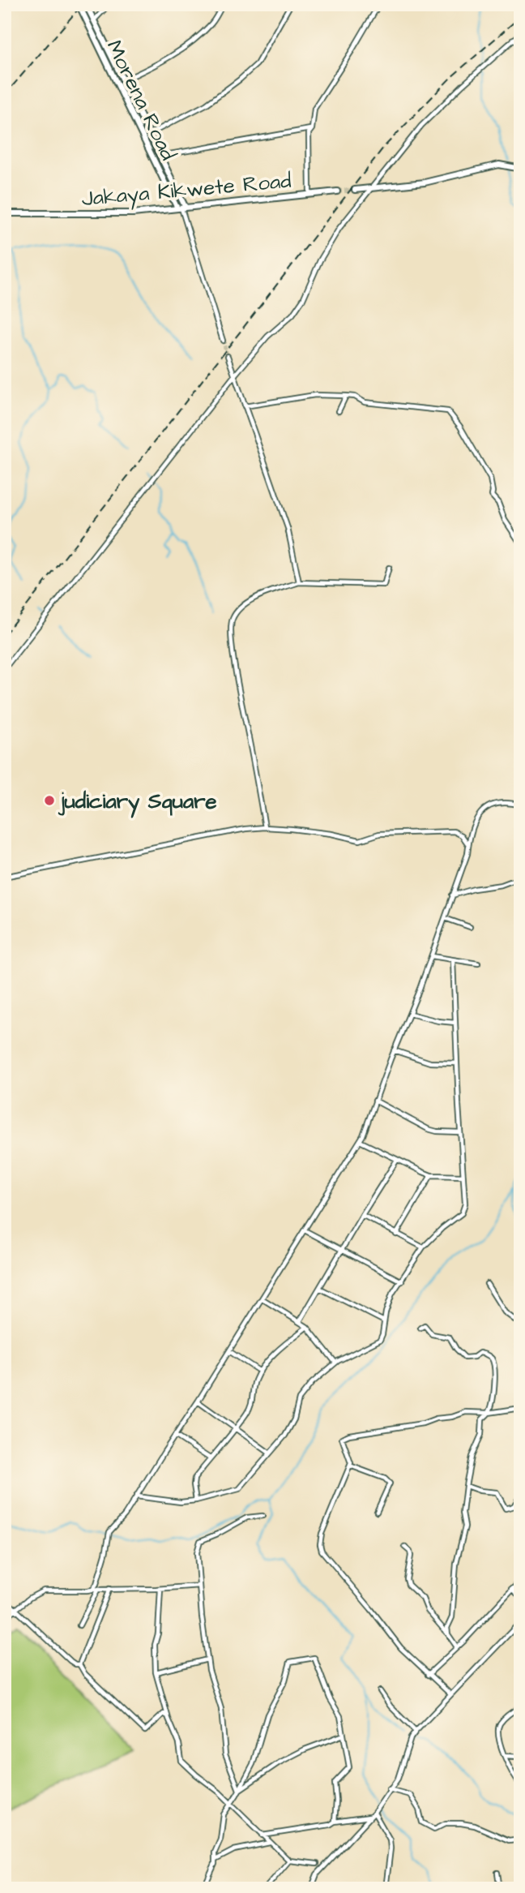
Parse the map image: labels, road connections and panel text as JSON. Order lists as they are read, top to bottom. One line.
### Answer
{"streets":{"main road":["Morena Road","Jakaya Kikwete Road"]},"crossings":[["Morena Road","Jakaya Kikwete Road"]],"places":["judiciary Square"]}
